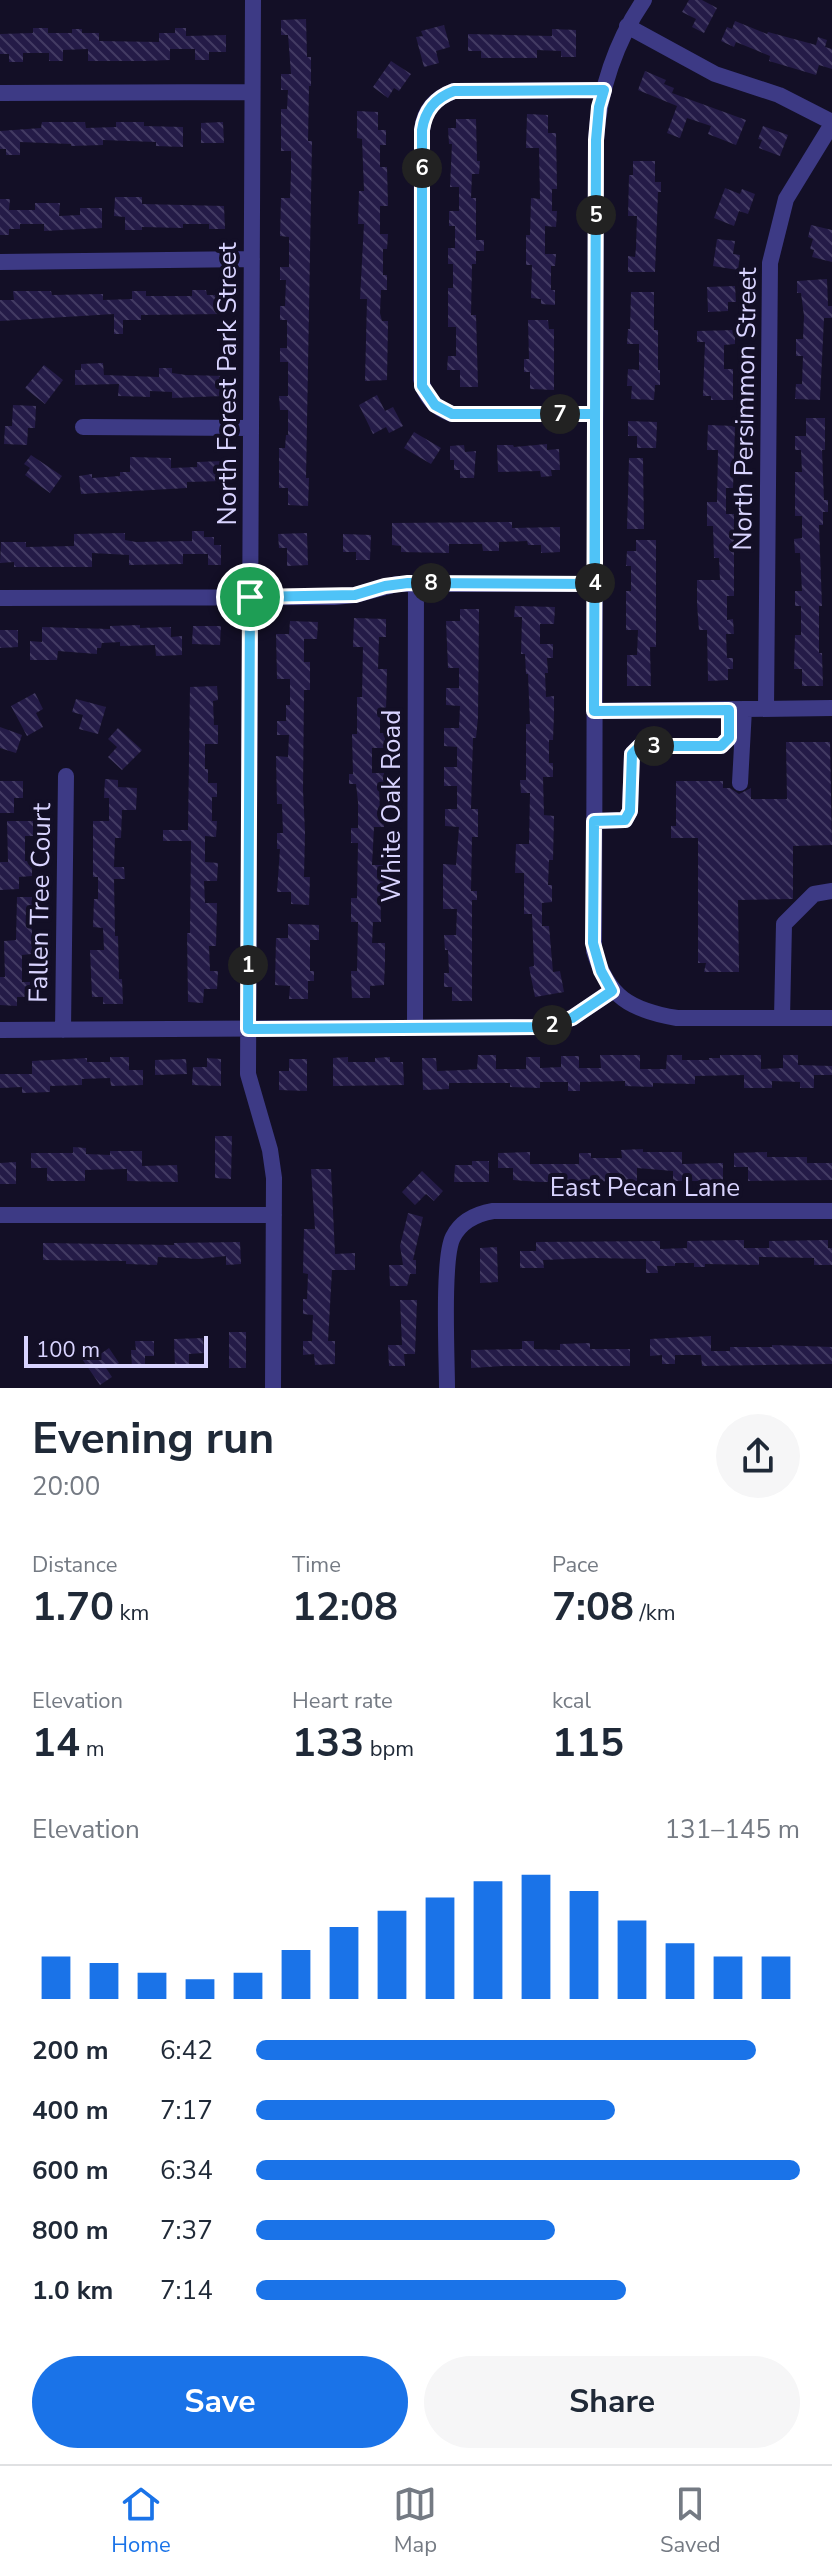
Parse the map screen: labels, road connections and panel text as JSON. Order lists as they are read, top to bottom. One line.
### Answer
{"streets":{"street":["North Forest Park Street","North Persimmon Street","White Oak Road","Fallen Tree Court","East Pecan Lane"]},"scale_bar":"100 m","page":{"pins":["6","5","7","4","8","3","1","2"],"scale":"100 m","heading":["Evening run","20:00"],"stats":[["Distance","1.70 km"],["Time","12:08"],["Pace","7:08 /km"],["Elevation","14 m"],["Heart rate","133 bpm"],["kcal","115"]],"chart":["Elevation","131–145 m"],"list":[{"name":"200 m","note":"6:42"},{"name":"400 m","note":"7:17"},{"name":"600 m","note":"6:34"},{"name":"800 m","note":"7:37"},{"name":"1.0 km","note":"7:14"}],"buttons":["Save","Share"],"tabs":["Home","Map","Saved"]}}
